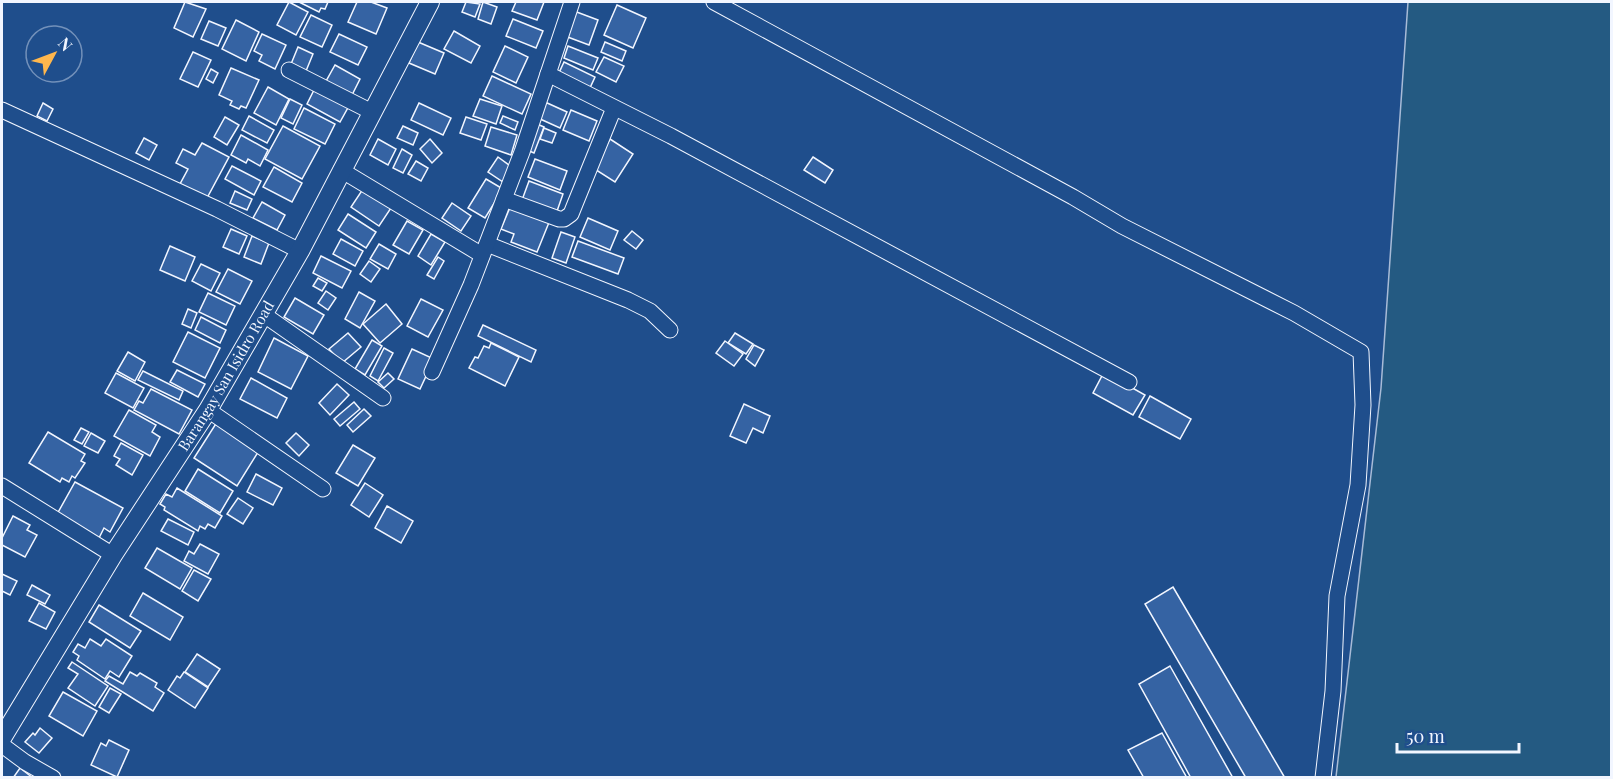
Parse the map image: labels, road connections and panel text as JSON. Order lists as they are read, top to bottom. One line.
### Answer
{"streets":{"street":["Barangay San Isidro Road"]},"scale_bar":"50 m","north":"top right"}
